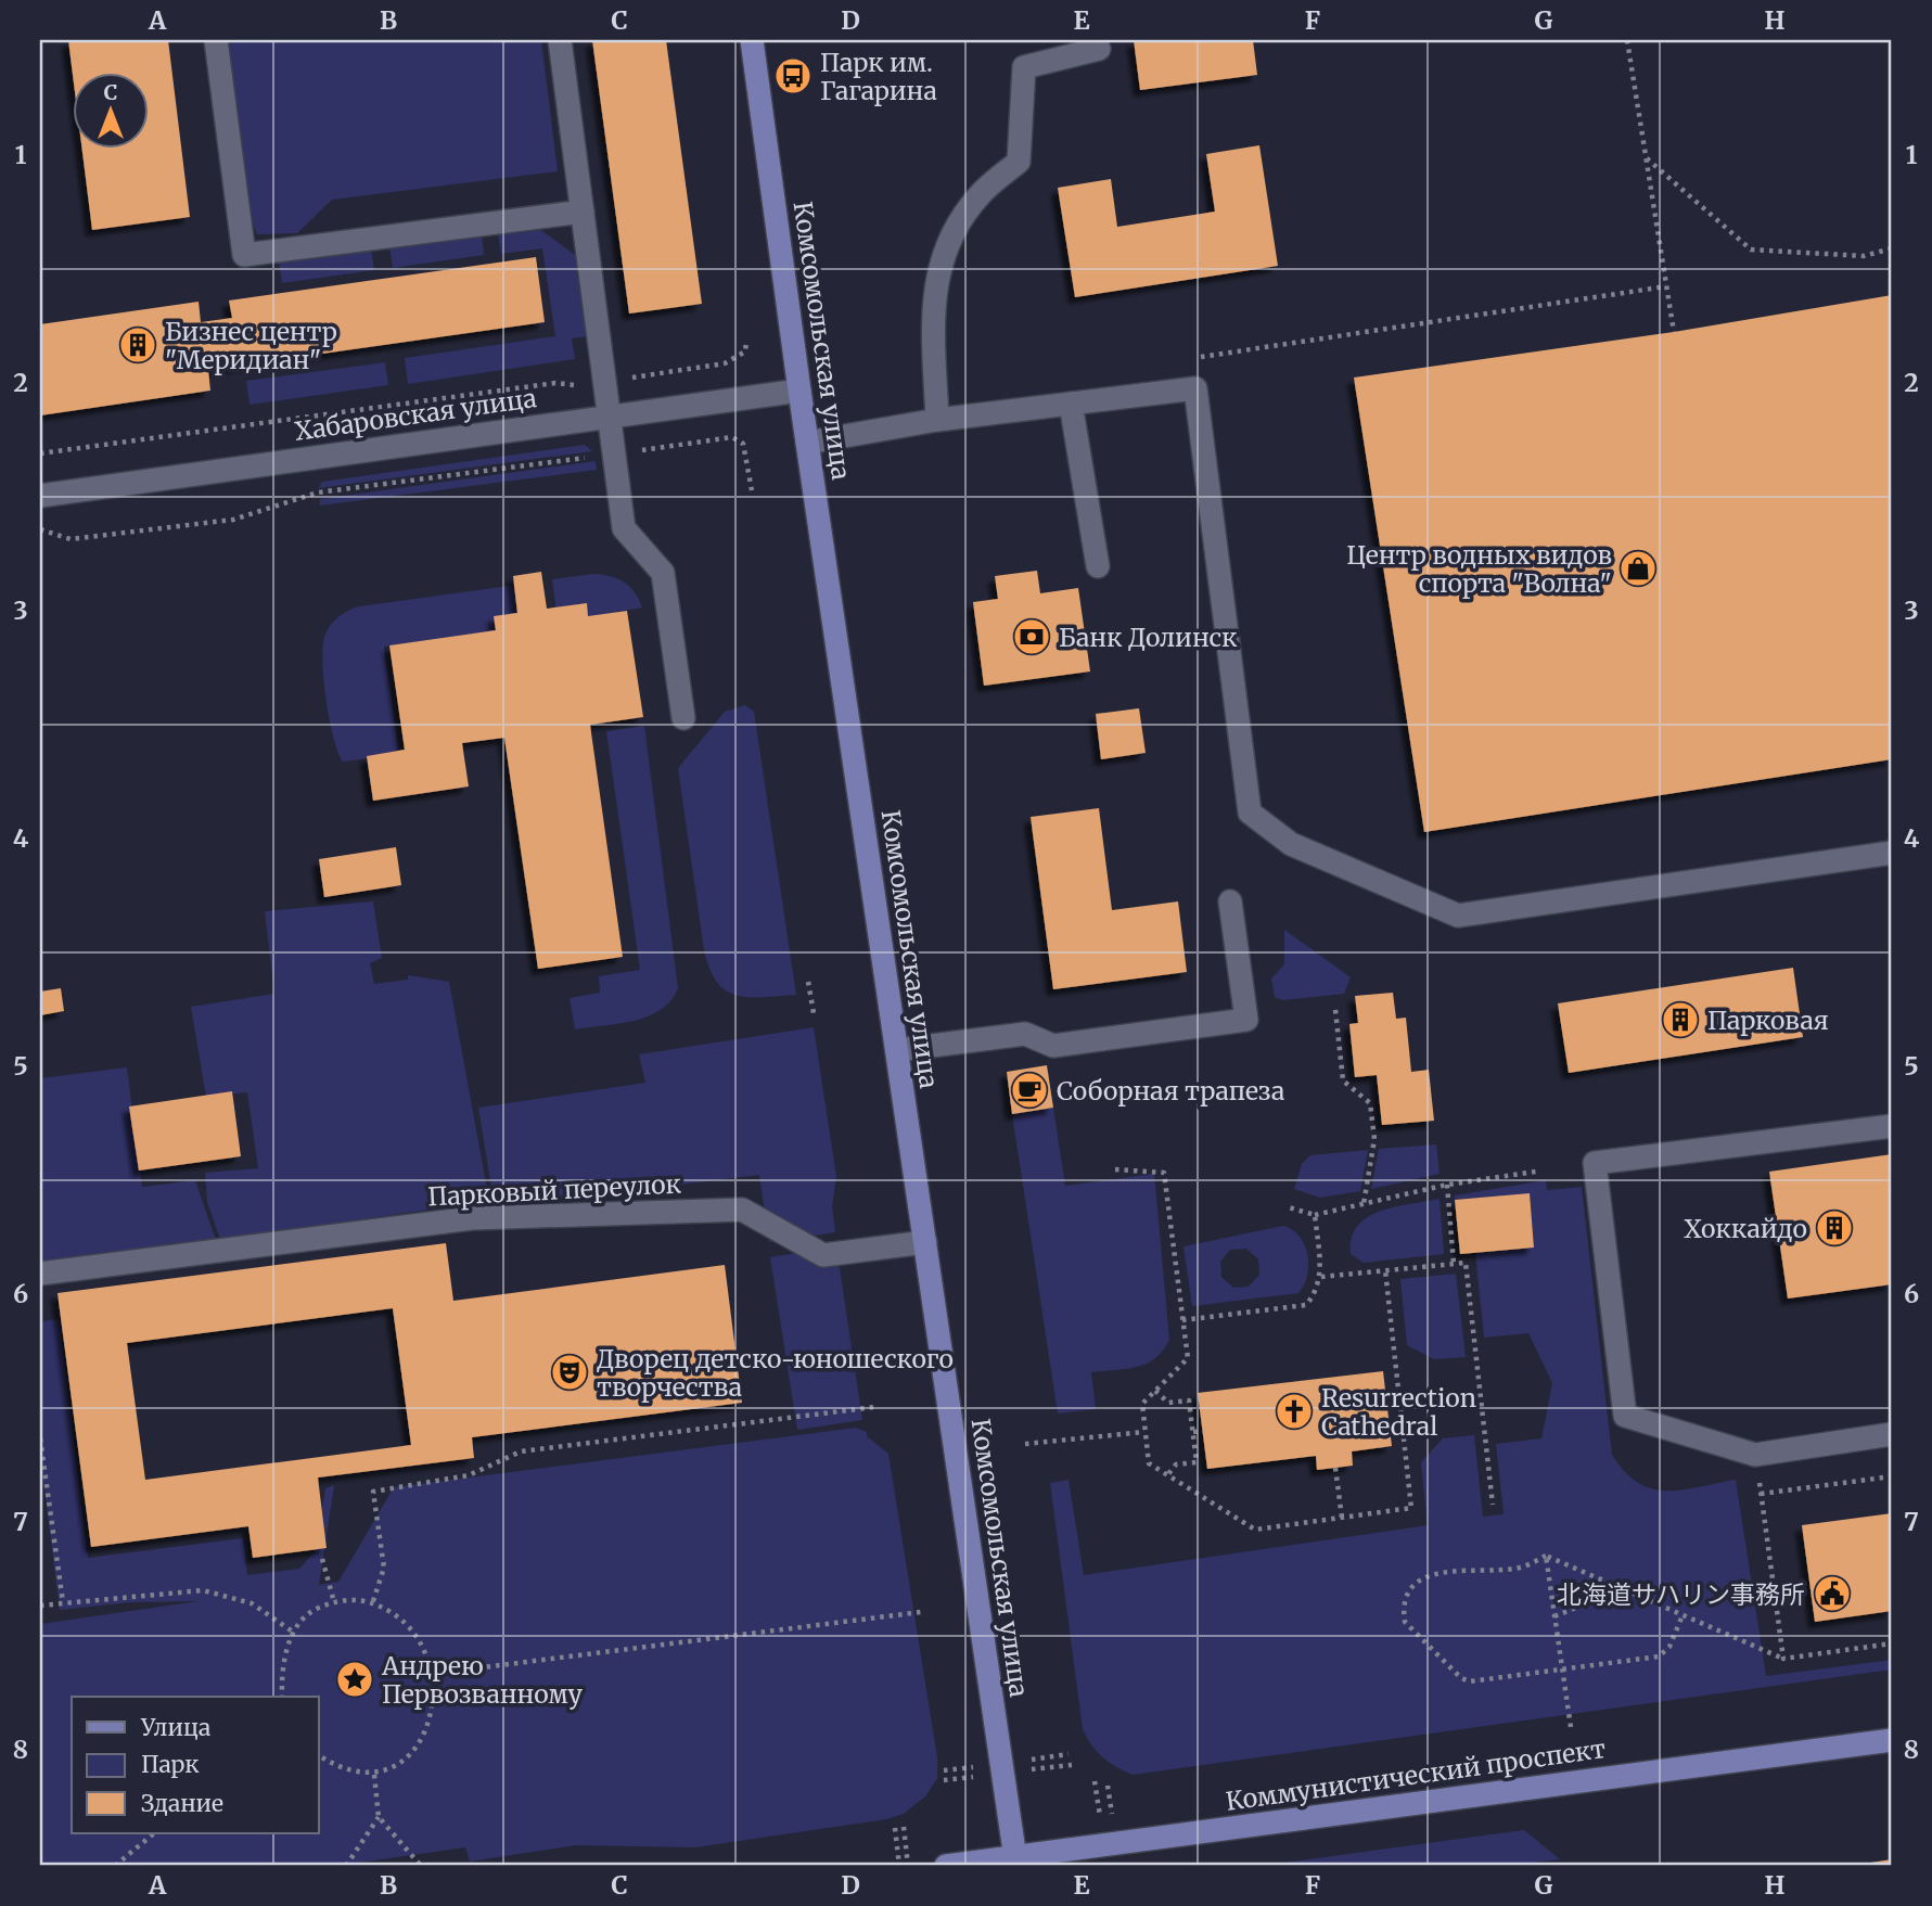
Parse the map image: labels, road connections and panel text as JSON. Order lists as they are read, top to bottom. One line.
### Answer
{"streets":{"main road":["Комсомольская улица","Коммунистический проспект"],"street":["Хабаровская улица","Парковый переулок"]},"crossings":[["Комсомольская улица","Хабаровская улица"],["Комсомольская улица","Парковый переулок"],["Комсомольская улица","Коммунистический проспект"]],"places":{"bus stop":["Парк им. Гагарина"],"building":["Бизнес центр \"Меридиан\"","Парковая","Хоккайдо"],"shop":["Центр водных видов спорта \"Волна\""],"bank":["Банк Долинск"],"cafe":["Соборная трапеза"],"theatre":["Дворец детско-юношеского творчества"],"church":["Resurrection Cathedral"],"public building":["北海道サハリン事務所"],"place":["Андрею Первозванному"]},"legend":["Улица","Парк","Здание"],"north":"top","grid":{"columns":["A","B","C","D","E","F","G","H"],"rows":["1","2","3","4","5","6","7","8"]}}
